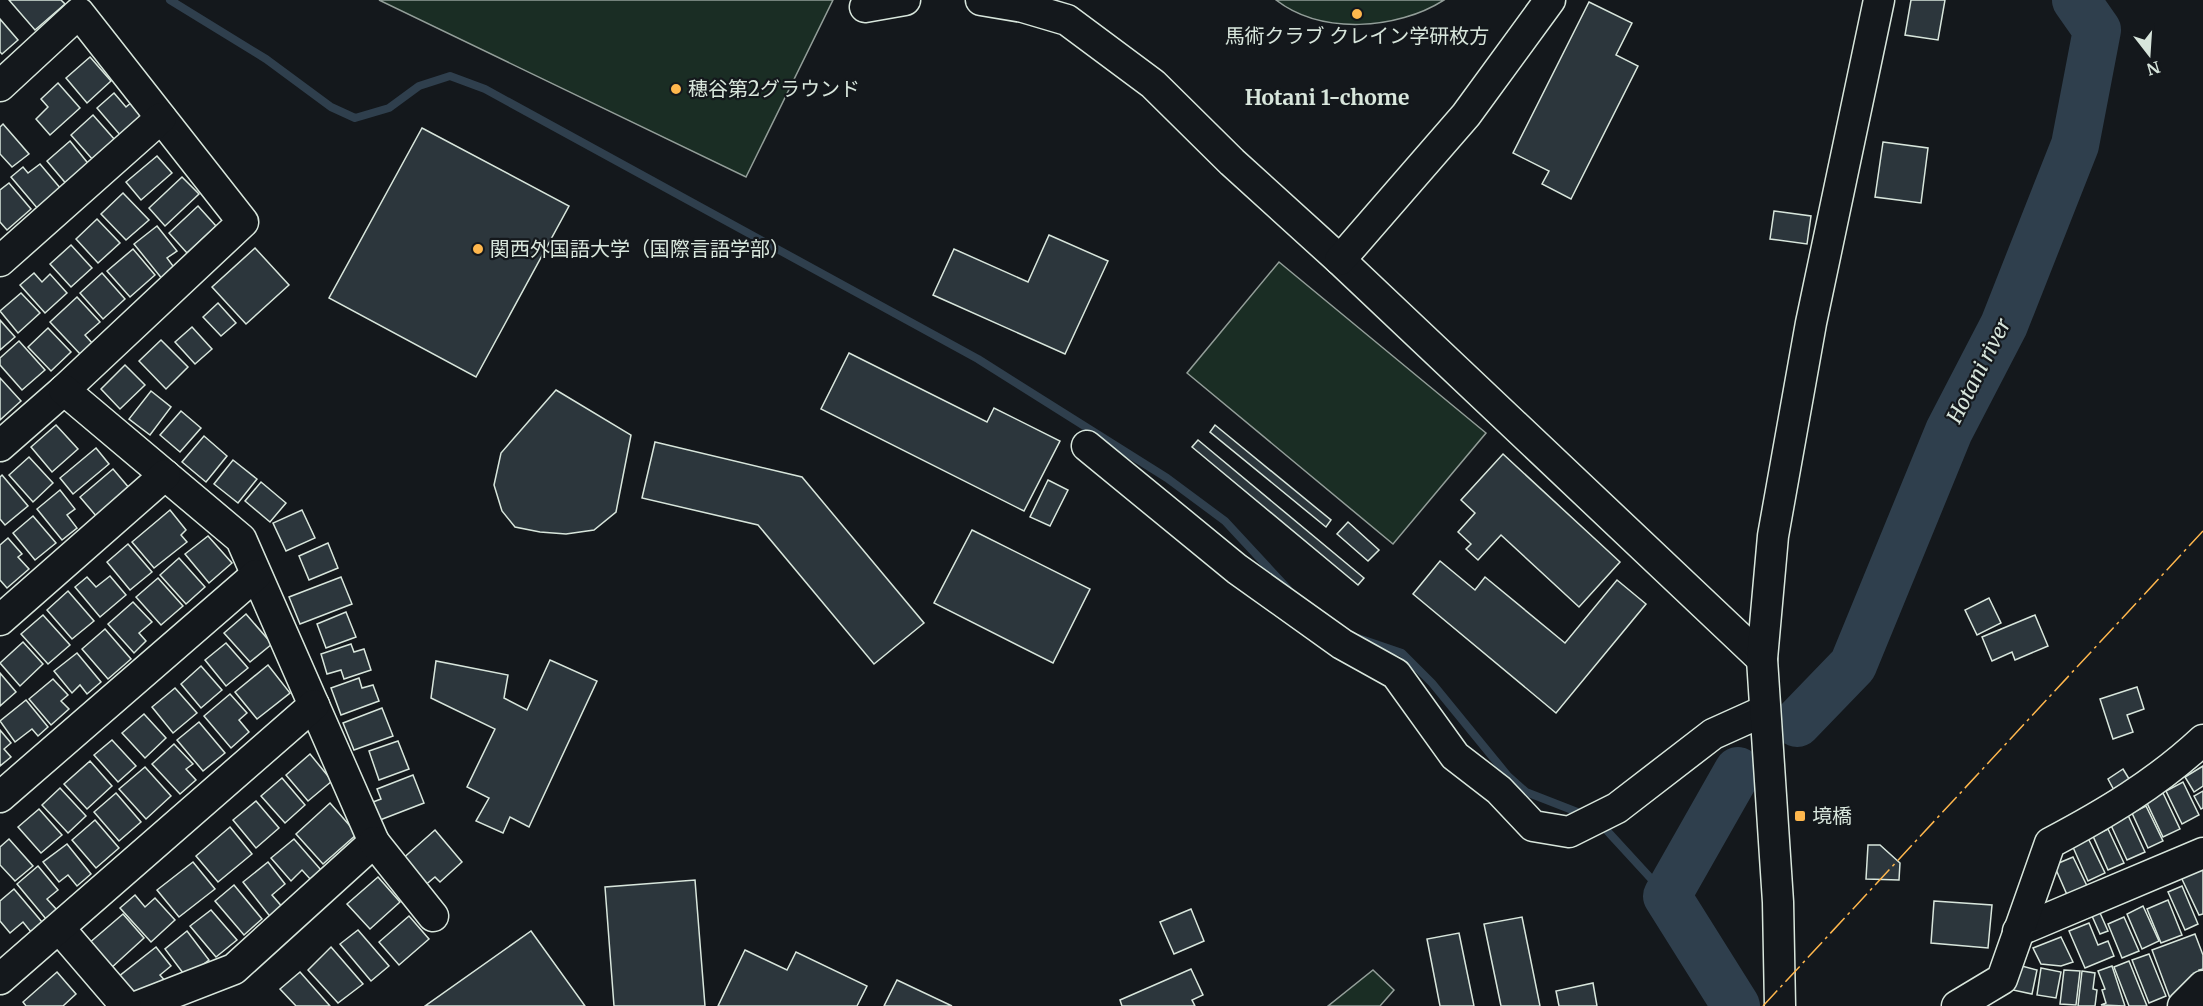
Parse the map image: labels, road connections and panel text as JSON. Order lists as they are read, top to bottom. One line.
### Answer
{"districts":["Hotani 1-chome"],"water":["Hotani river"],"places":{"other":["馬術クラブ クレイン学研枚方","穂谷第2グラウンド","関西外国語大学（国際言語学部）"],"transit":["境橋"]},"north":"bottom"}
